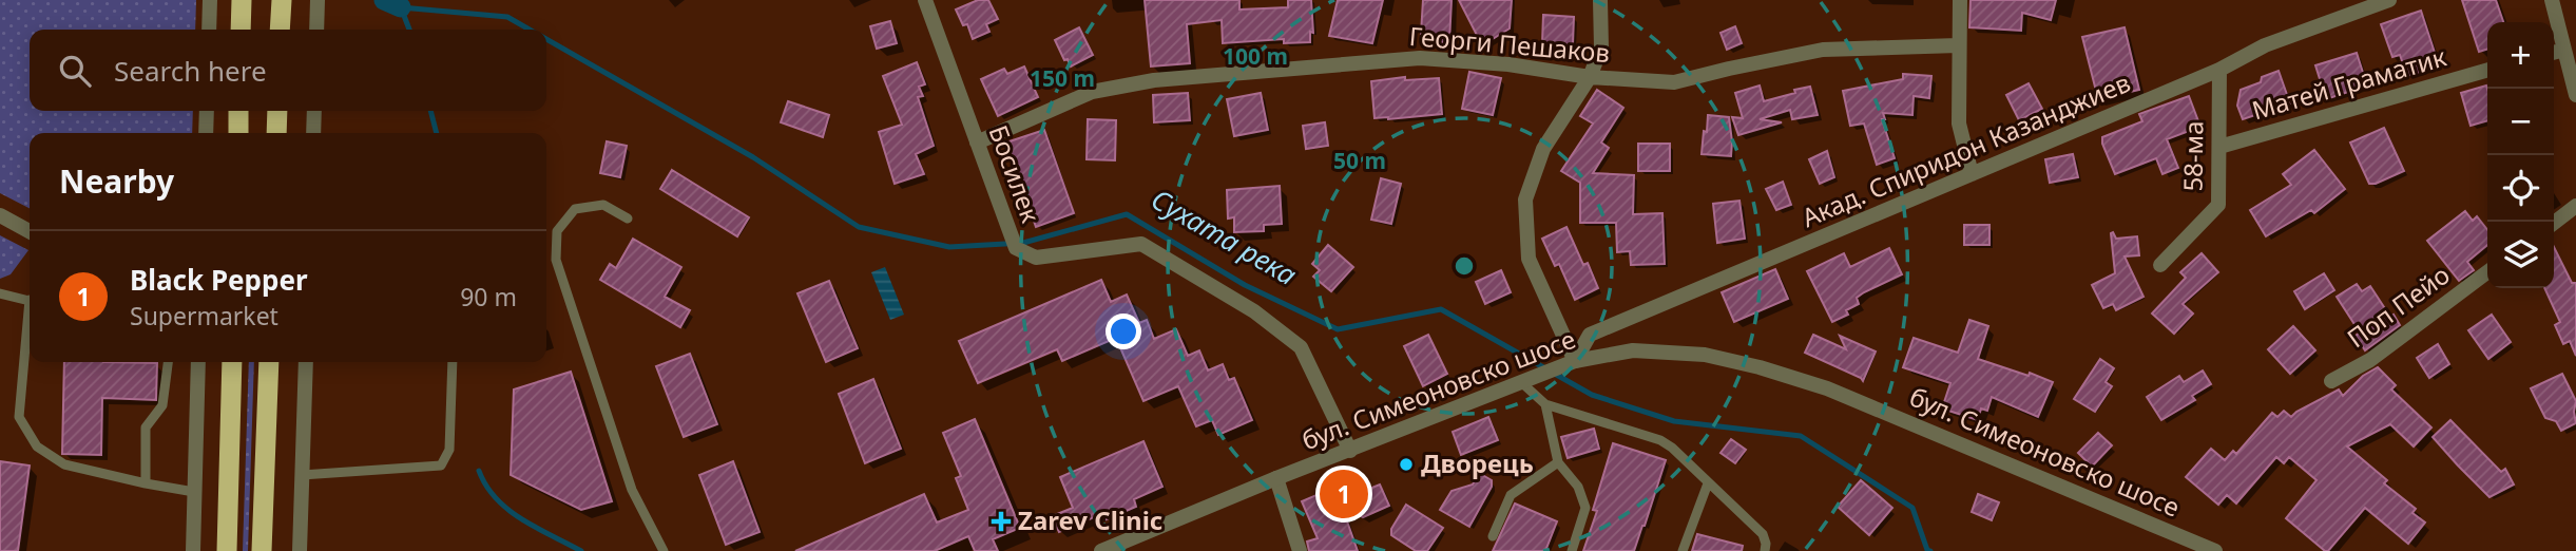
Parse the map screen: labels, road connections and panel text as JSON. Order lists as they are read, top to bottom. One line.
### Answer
{"streets":{"street":["Георги Пешаков","Матей Граматик","Акад. Спиридон Казанджиев","58-ма","Босилек","Поп Пейо","бул. Симеоновско шосе"]},"crossings":[["Георги Пешаков","Босилек"],["Матей Граматик","58-ма"],["Акад. Спиридон Казанджиев","58-ма"],["Акад. Спиридон Казанджиев","бул. Симеоновско шосе"],["Босилек","бул. Симеоновско шосе"]],"water":["Сухата река"],"places":{"other":["Дворець"],"health":["Zarev Clinic"]},"page":{"map_buttons":["+","−"],"search":"Search here","heading":"Nearby","list":[{"mark":"1","name":"Black Pepper","note":"Supermarket","value":"90 m"}],"pins":"1"},"rings":["100 m","150 m","50 m"]}
